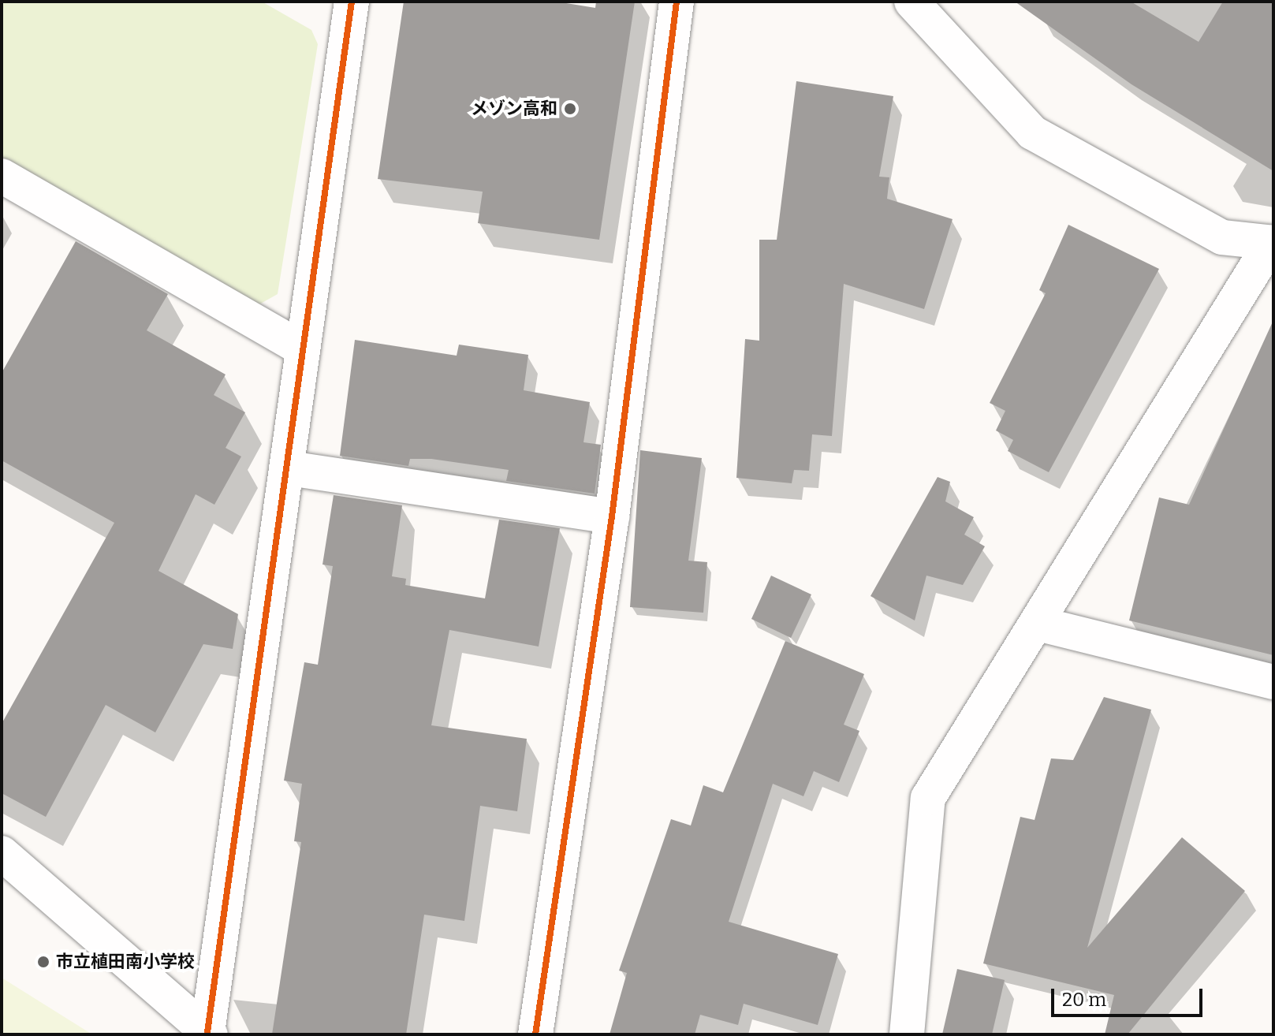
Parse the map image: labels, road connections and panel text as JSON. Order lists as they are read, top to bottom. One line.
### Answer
{"places":["メゾン高和","市立植田南小学校"],"scale_bar":"20 m"}
